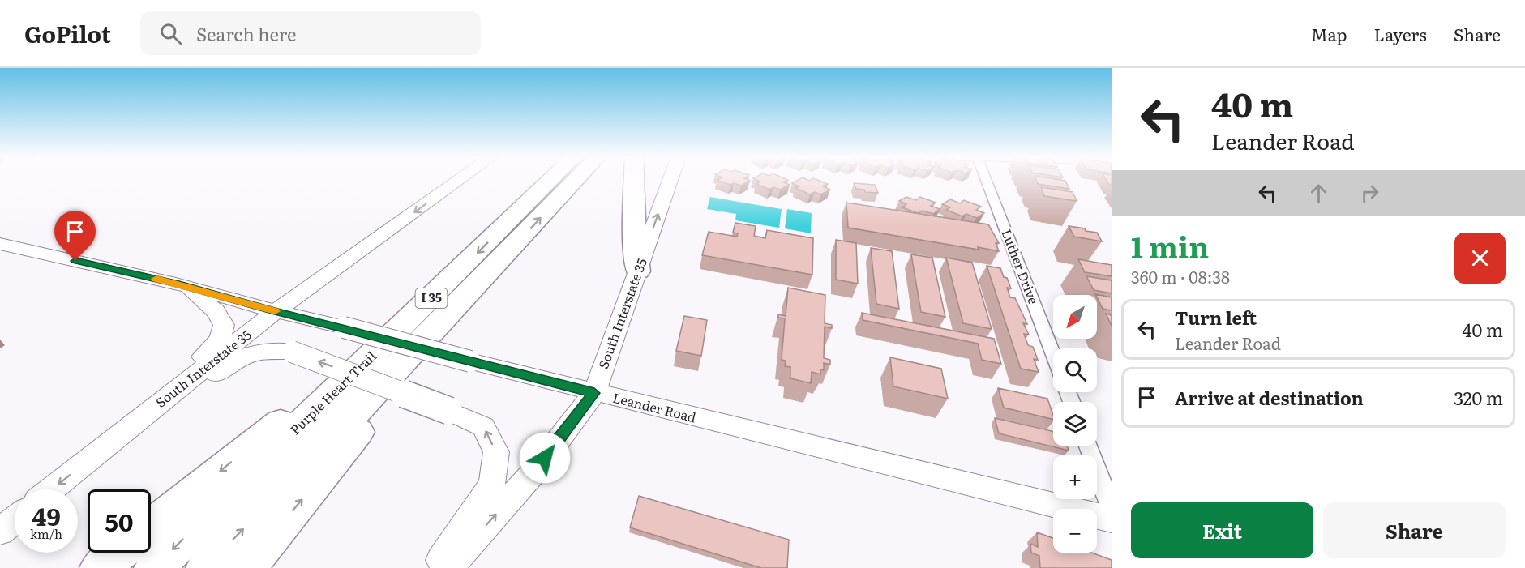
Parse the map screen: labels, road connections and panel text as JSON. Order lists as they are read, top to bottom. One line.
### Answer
{"streets":{"highway":["I 35","Purple Heart Trail"],"main road":["South Interstate 35","Leander Road"],"street":["Luther Drive"]},"crossings":[["South Interstate 35","Leander Road"]],"north":"bottom left","page":{"header":"GoPilot","search":"Search here","nav":["Map","Layers","Share"],"turn":["40 m","Leander Road"],"heading":["1 min","360 m · 08:38"],"map_buttons":["+","−"],"list":[{"name":"Turn left","note":"Leander Road","value":"40 m"},{"name":"Arrive at destination","value":"320 m"}],"speed":"49 km/h","limit":"50","buttons":["Exit","Share"]}}
